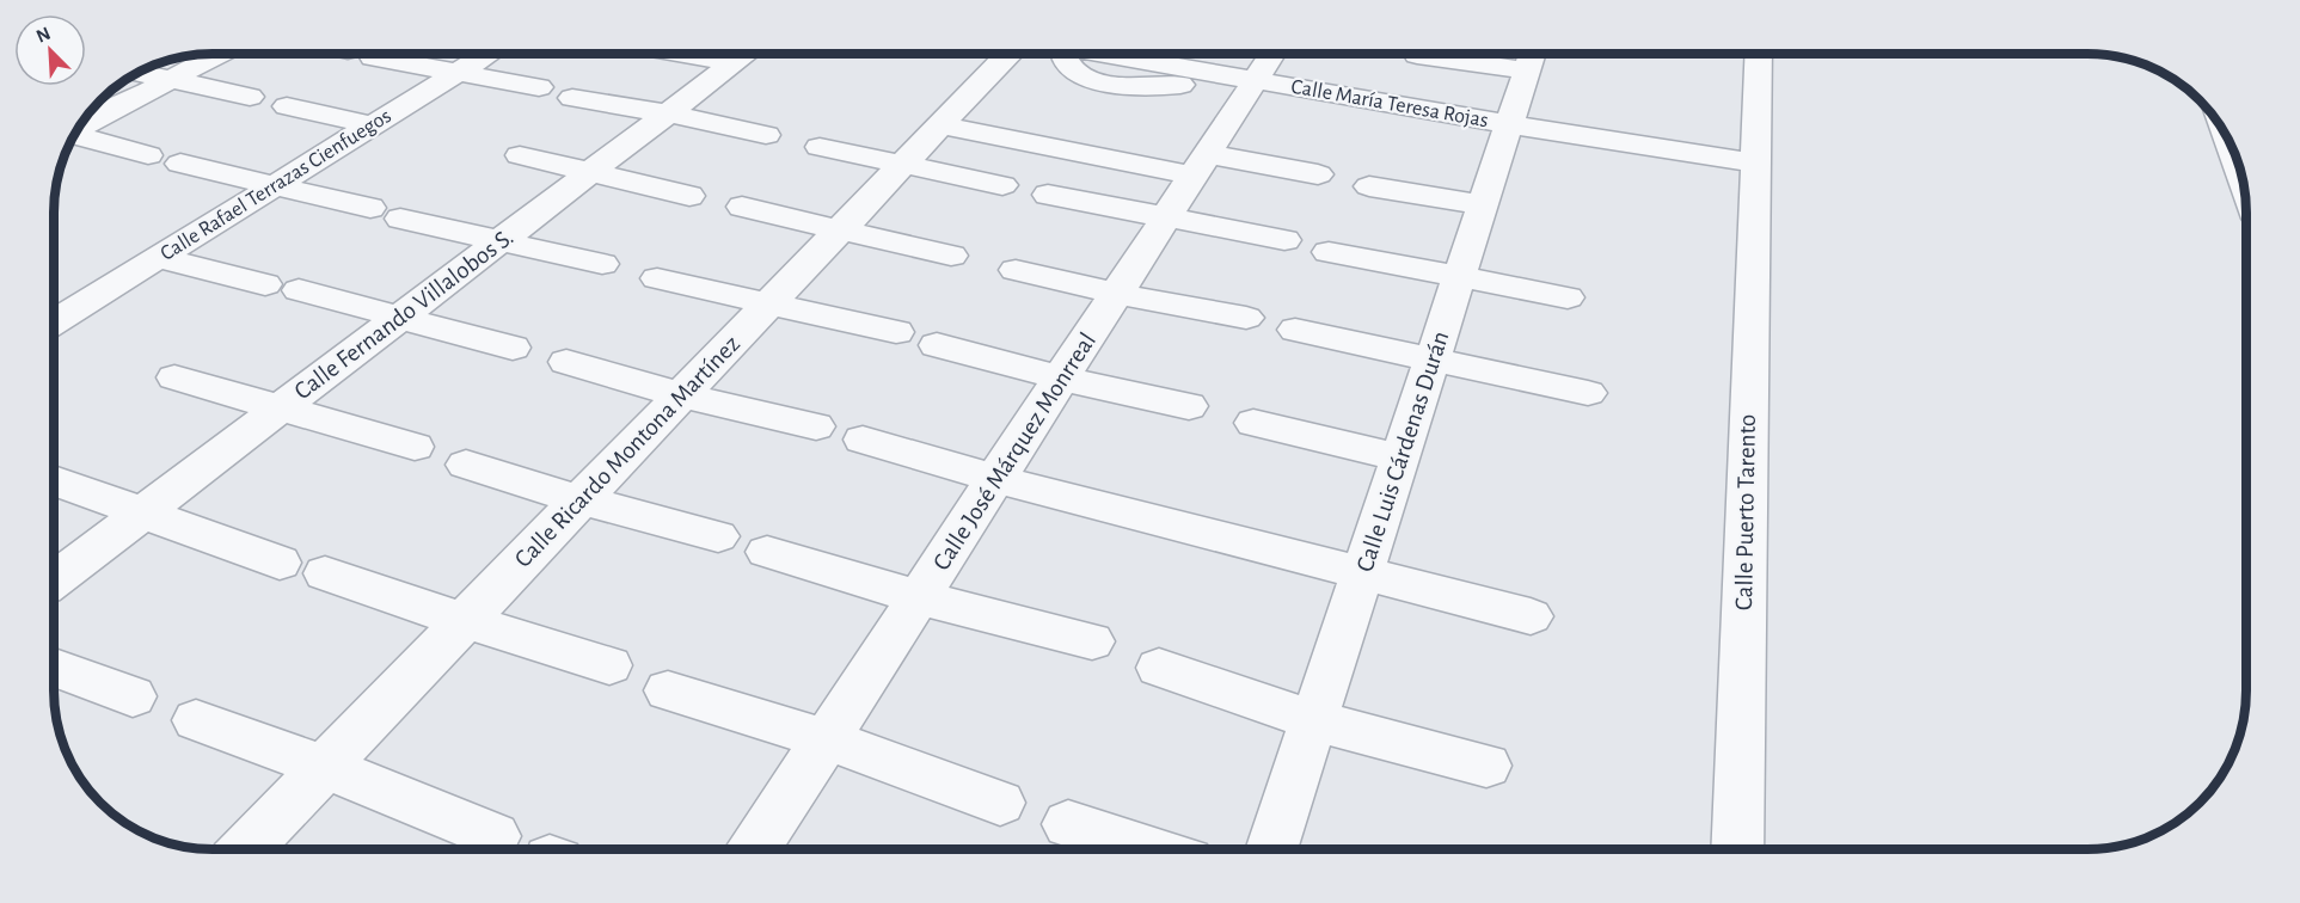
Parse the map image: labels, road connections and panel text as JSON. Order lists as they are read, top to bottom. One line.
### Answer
{"streets":{"street":["Calle María Teresa Rojas","Calle Rafael Terrazas Cienfuegos","Calle Fernando Villalobos S.","Calle Ricardo Montona Martínez","Calle José Márquez Monrreal","Calle Luis Cárdenas Durán","Calle Puerto Tarento"]},"crossings":[["Calle María Teresa Rojas","Calle José Márquez Monrreal"],["Calle María Teresa Rojas","Calle Luis Cárdenas Durán"],["Calle María Teresa Rojas","Calle Puerto Tarento"]],"north":"top left"}
